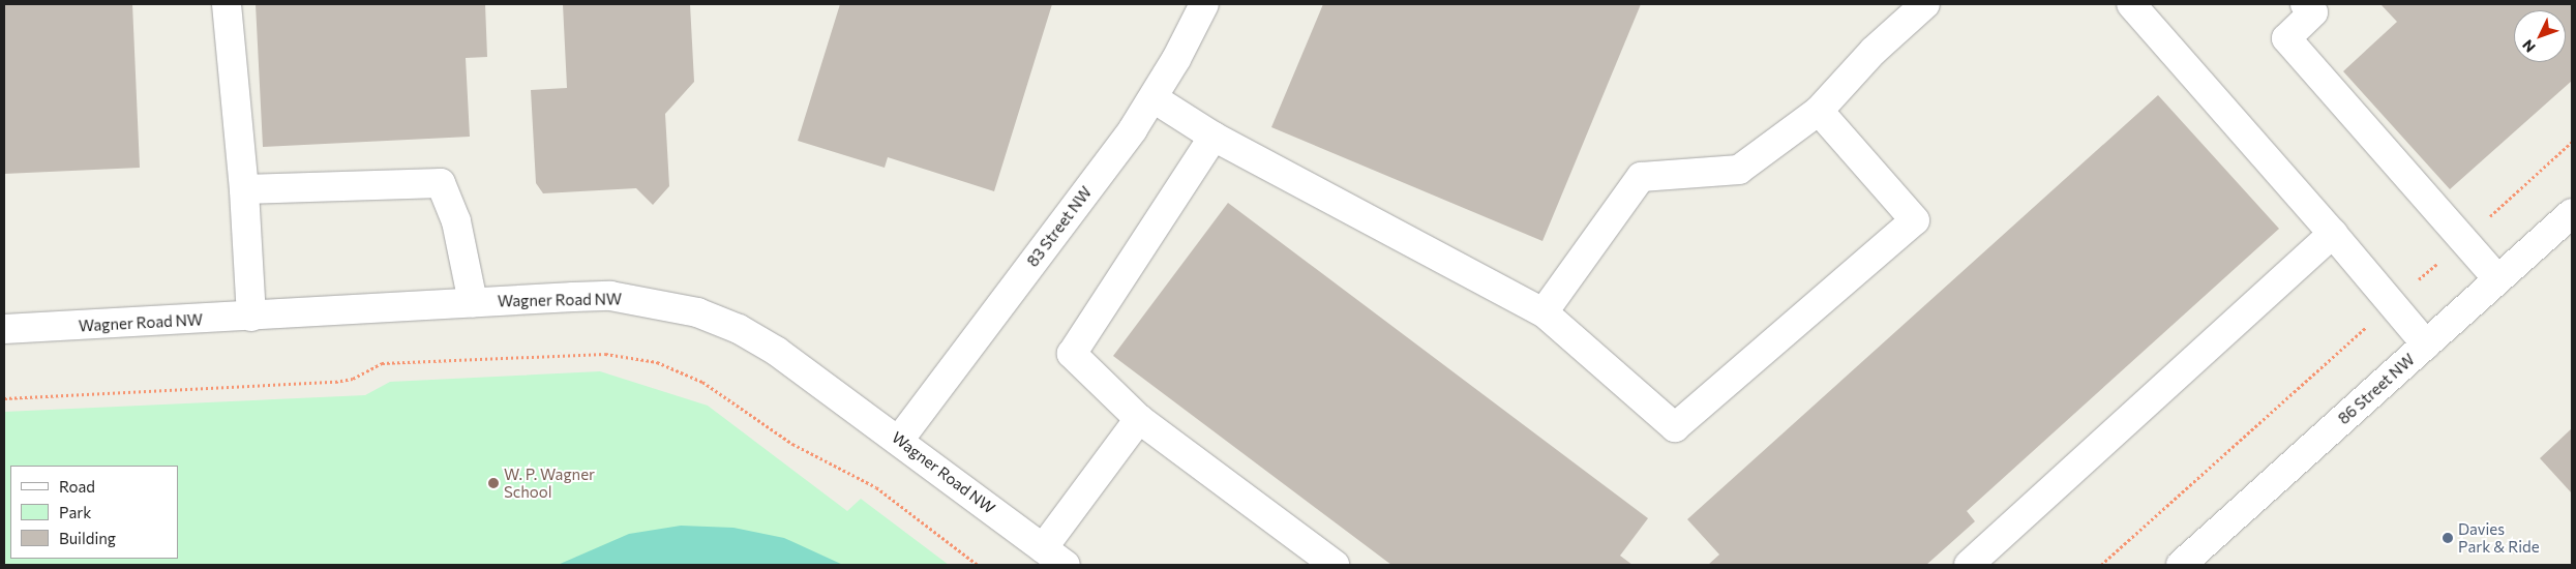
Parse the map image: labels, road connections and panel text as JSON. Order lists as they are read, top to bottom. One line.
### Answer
{"streets":{"street":["83 Street NW","Wagner Road NW","86 Street NW"]},"crossings":[["83 Street NW","Wagner Road NW"]],"places":["W. P. Wagner School","Davies Park & Ride"],"legend":["Road","Park","Building"],"north":"bottom left"}
